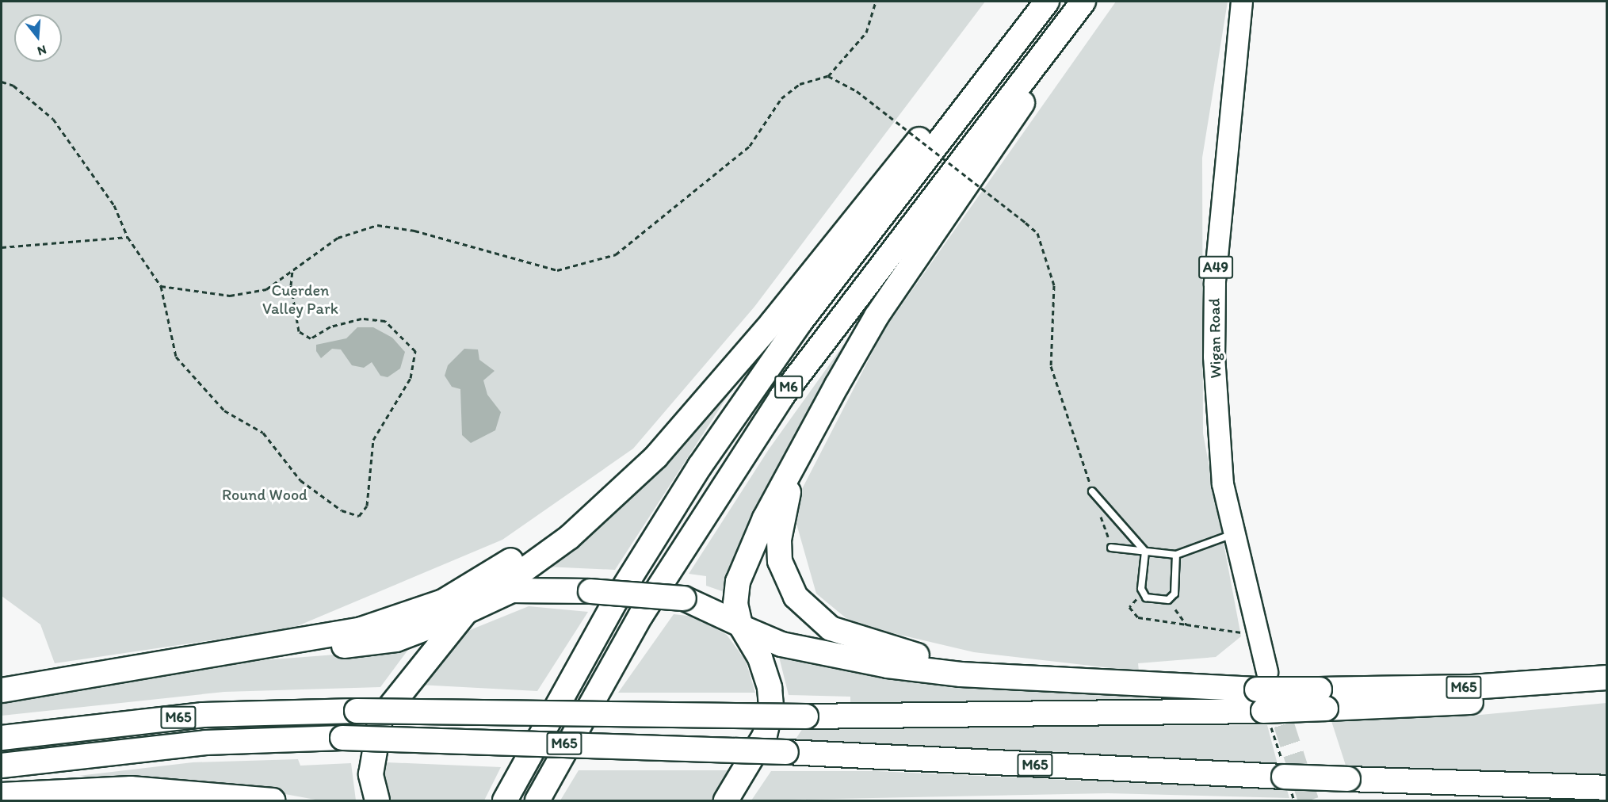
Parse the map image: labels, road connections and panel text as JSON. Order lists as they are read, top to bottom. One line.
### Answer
{"streets":{"highway":["M6","M65"],"main road":["A49","Wigan Road"]},"crossings":[["Wigan Road","M65"]],"parks":["Cuerden Valley Park","Round Wood"],"north":"bottom"}
